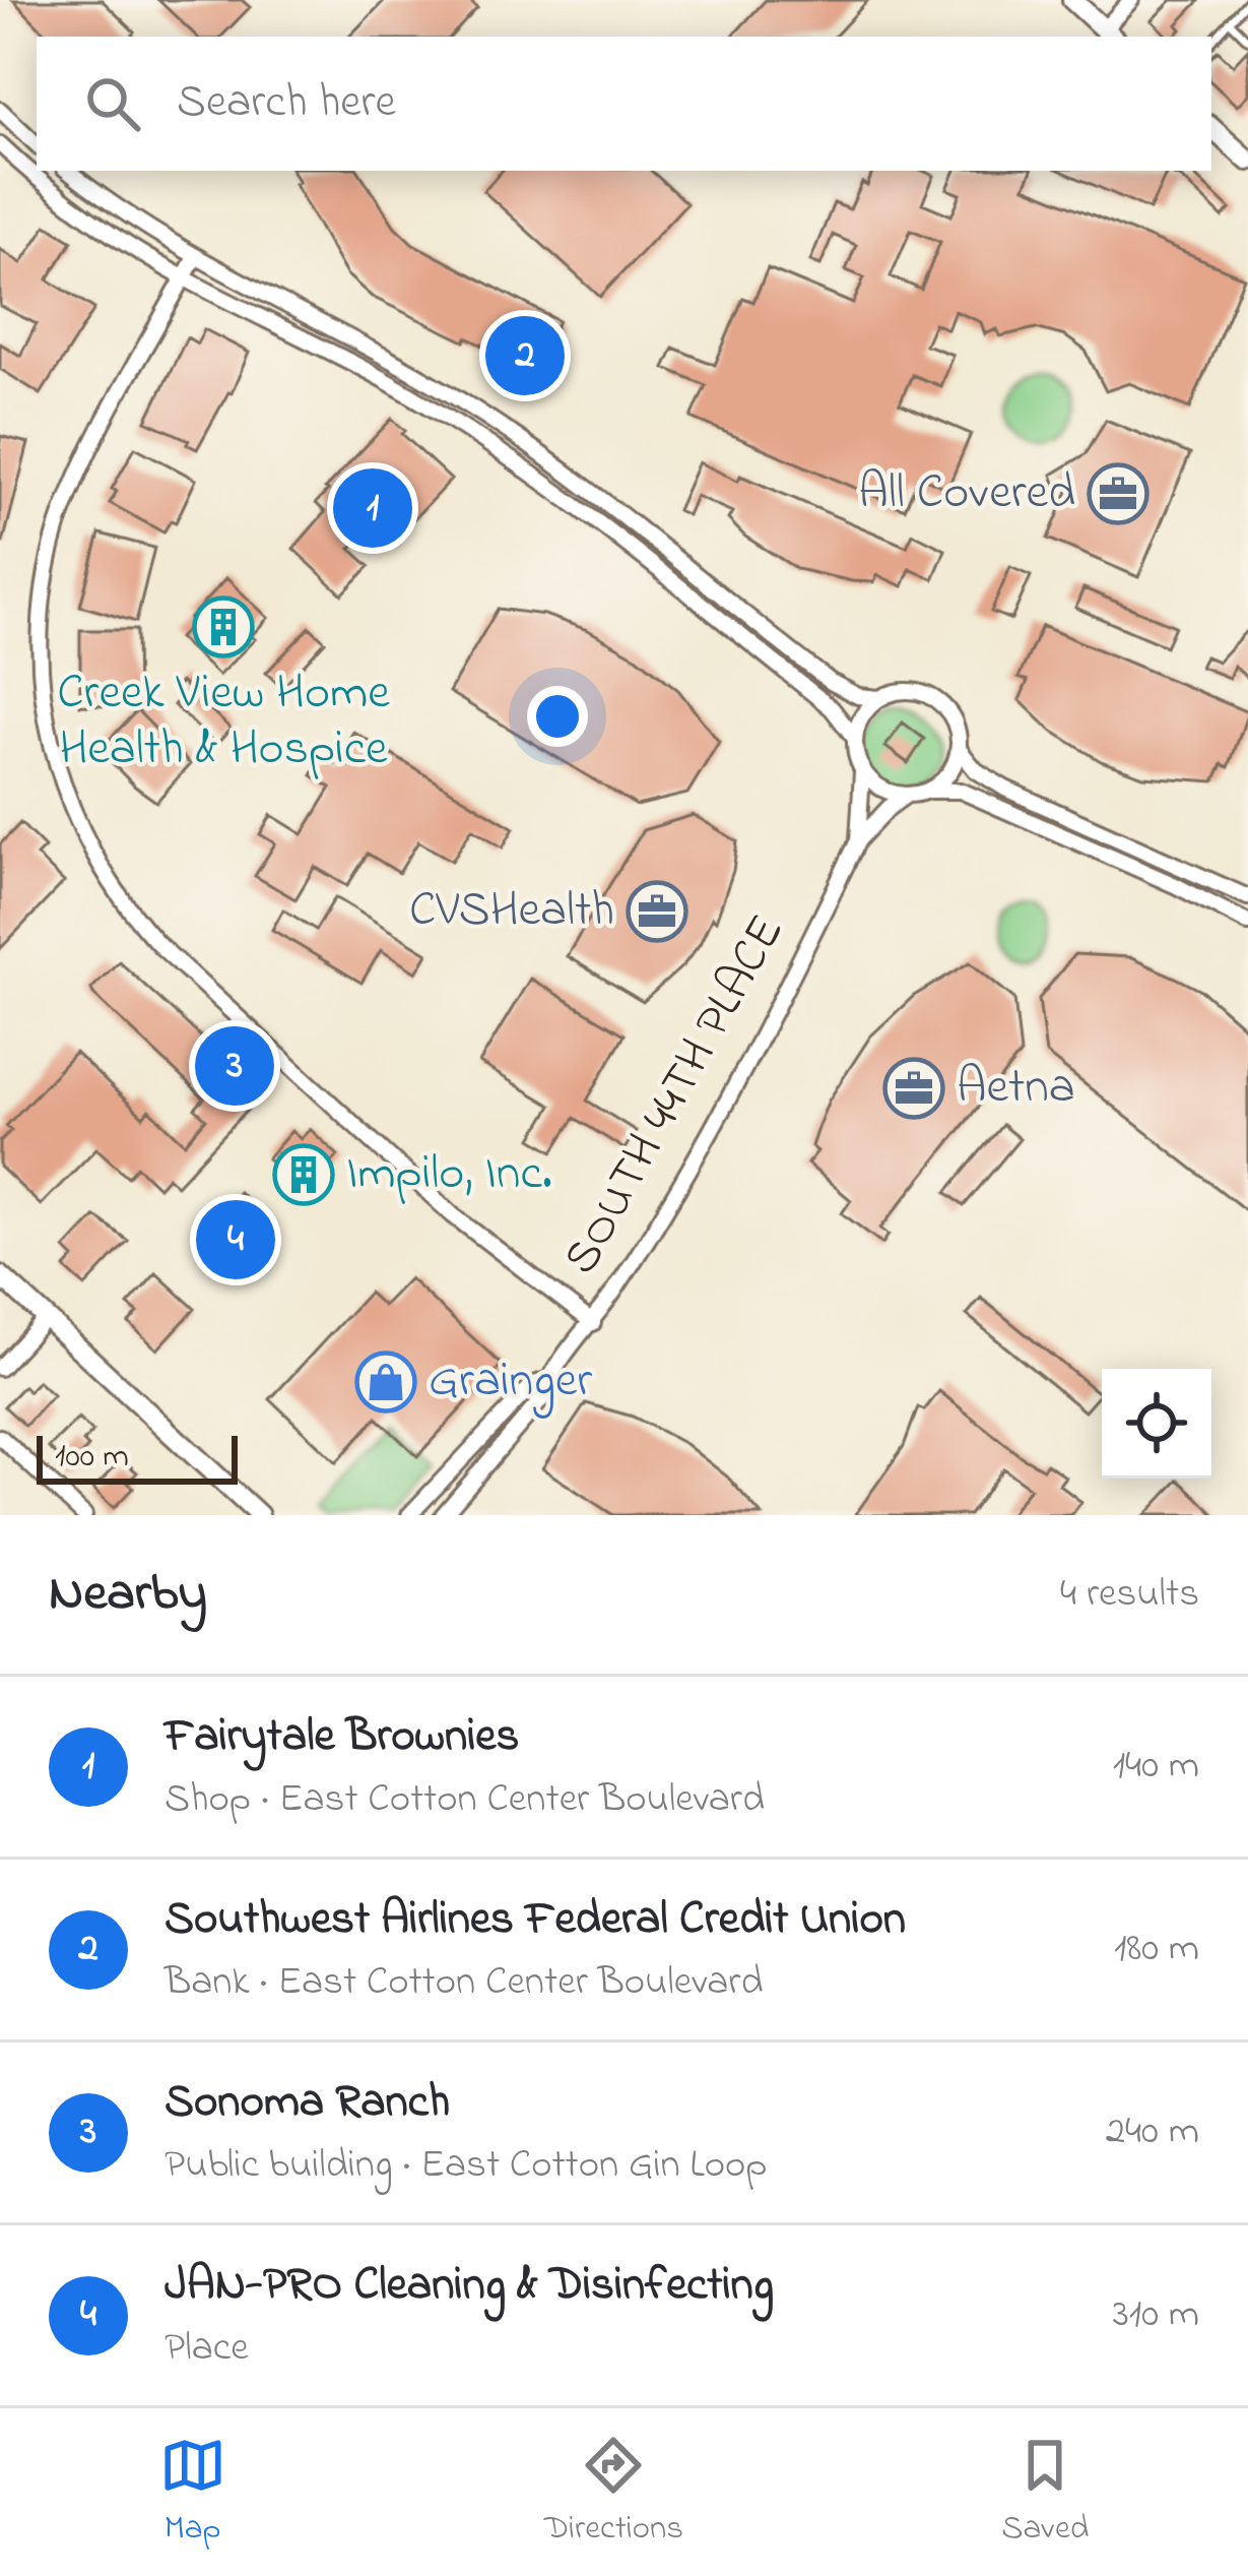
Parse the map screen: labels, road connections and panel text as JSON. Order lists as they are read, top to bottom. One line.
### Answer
{"streets":{"street":["SOUTH 44TH PLACE"]},"places":{"office":["All Covered","CVSHealth","Aetna"],"building":["Creek View Home Health & Hospice","Impilo, Inc."],"shop":["Grainger"]},"scale_bar":"100 m","page":{"search":"Search here","pins":["2","1","3","4"],"scale":"100 m","heading":["Nearby","4 results"],"list":[{"mark":"1","name":"Fairytale Brownies","note":"Shop · East Cotton Center Boulevard","value":"140 m"},{"mark":"2","name":"Southwest Airlines Federal Credit Union","note":"Bank · East Cotton Center Boulevard","value":"180 m"},{"mark":"3","name":"Sonoma Ranch","note":"Public building · East Cotton Gin Loop","value":"240 m"},{"mark":"4","name":"JAN-PRO Cleaning & Disinfecting","note":"Place","value":"310 m"}],"nav":["Map","Directions","Saved"]}}
